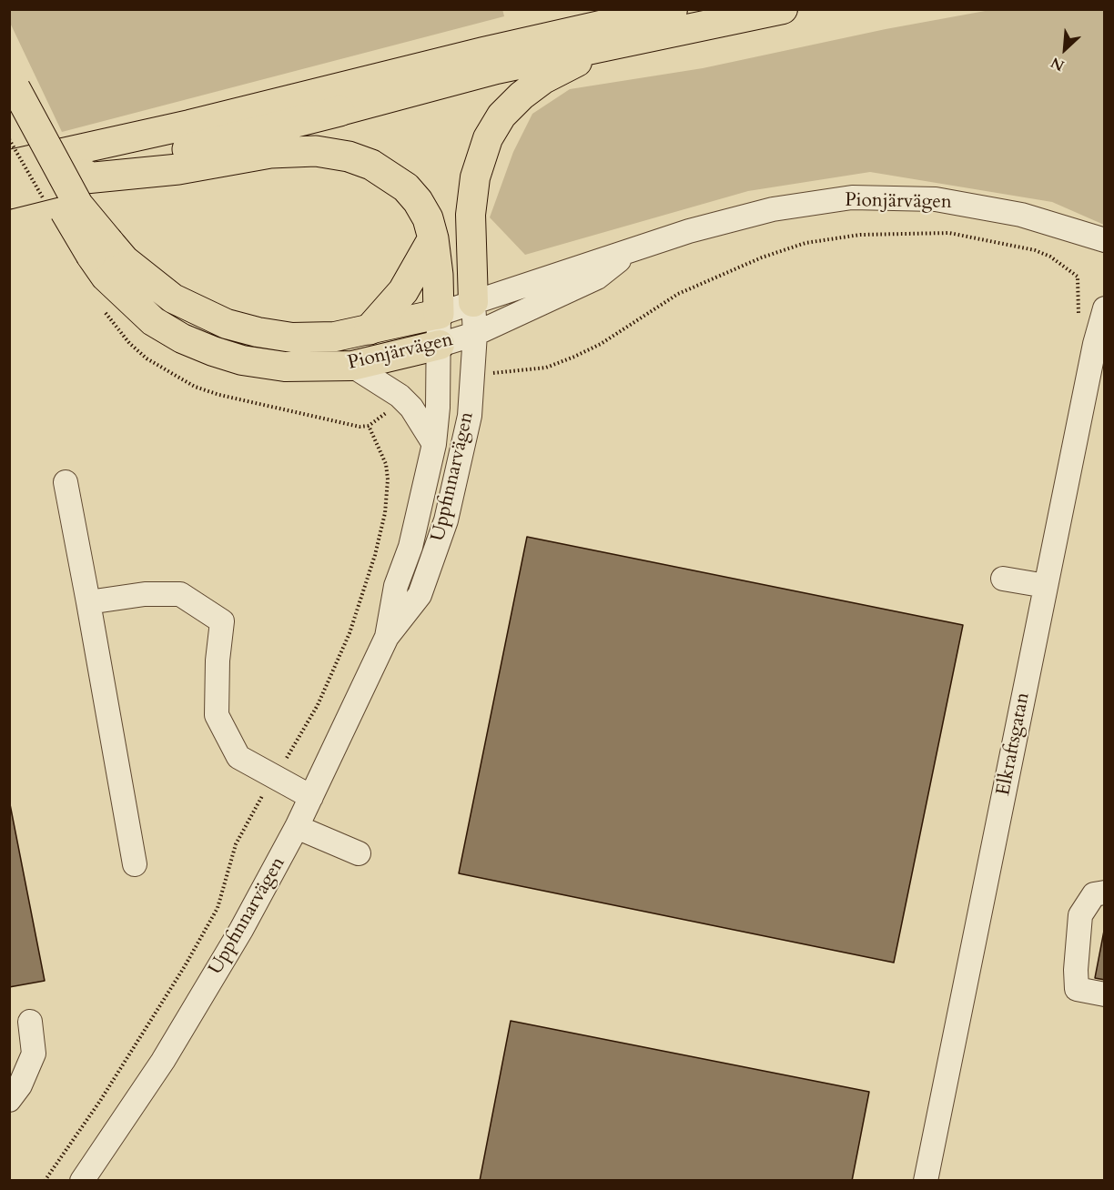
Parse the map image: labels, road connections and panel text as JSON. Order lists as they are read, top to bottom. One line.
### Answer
{"streets":{"main road":["Pionjärvägen"],"street":["Uppfinnarvägen","Elkraftsgatan"]},"crossings":[["Pionjärvägen","Uppfinnarvägen"]],"north":"bottom left"}
